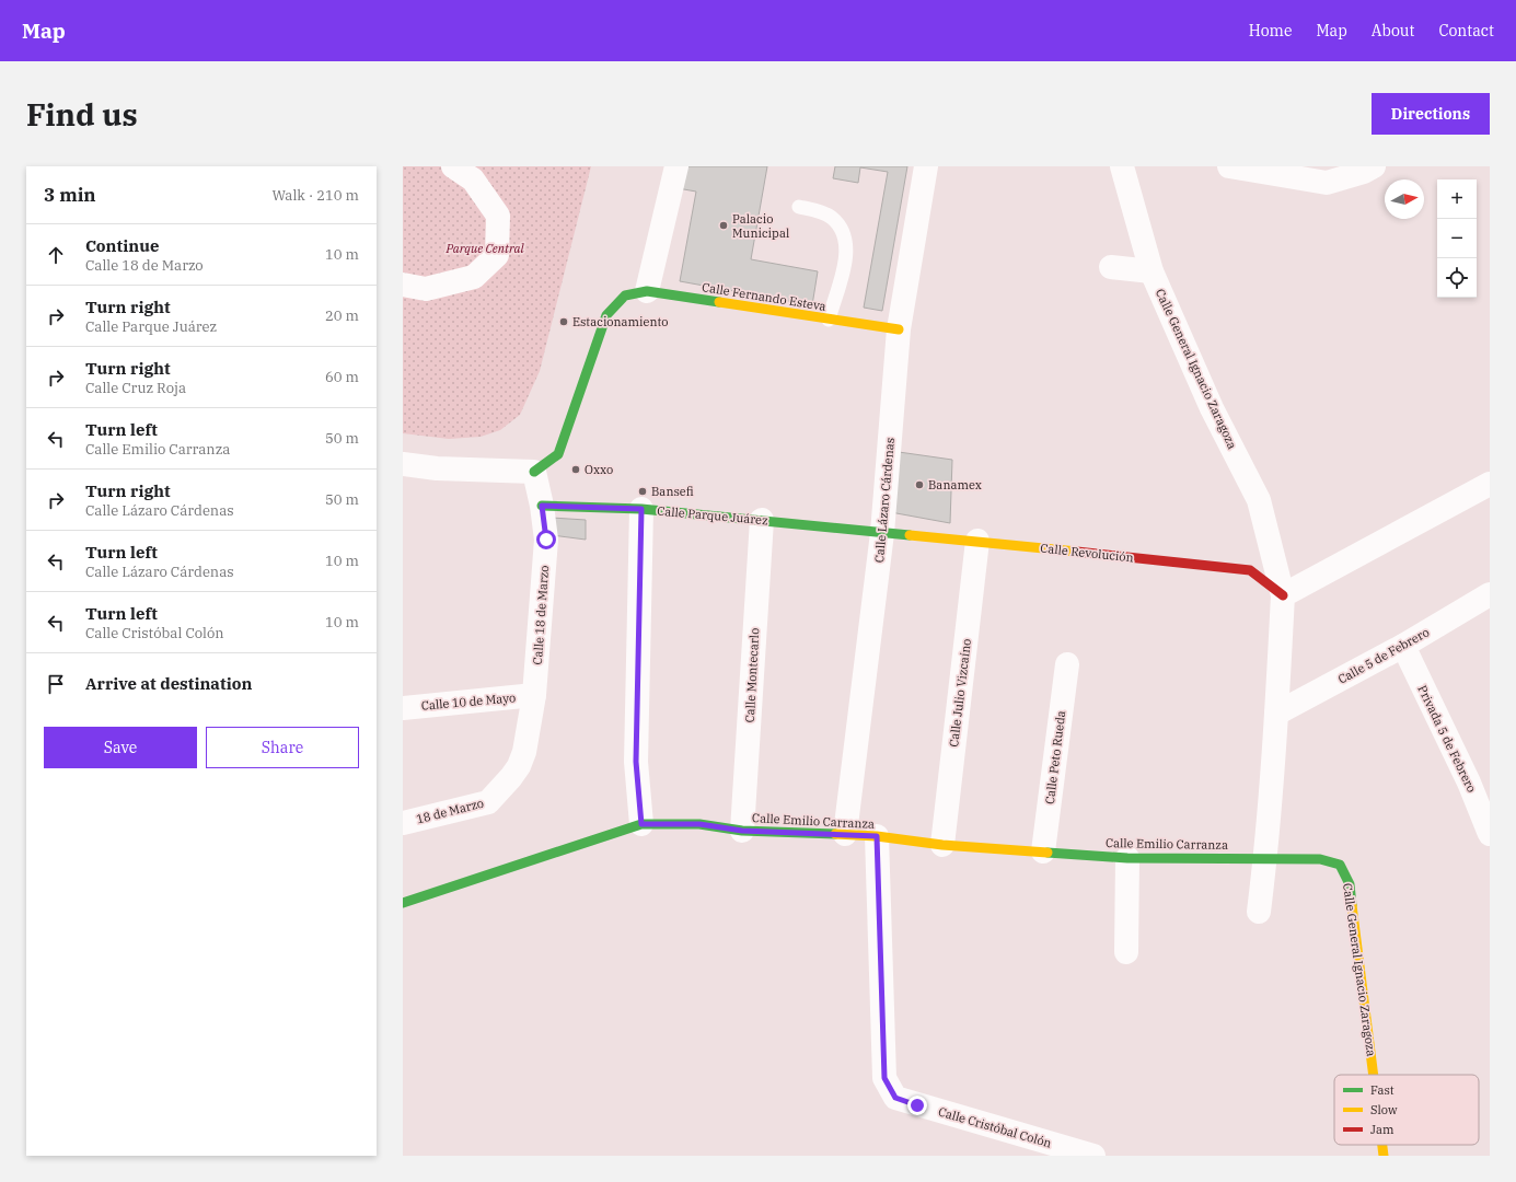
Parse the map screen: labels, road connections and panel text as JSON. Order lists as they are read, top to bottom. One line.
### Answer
{"streets":{"street":["Calle Fernando Esteva","Calle General Ignacio Zaragoza","Calle Lázaro Cárdenas","Calle Parque Juárez","Calle Revolución","Calle 18 de Marzo","Calle 5 de Febrero","Calle Montecarlo","Calle Julio Vizcaíno","Calle 10 de Mayo","Privada 5 de Febrero","Calle Peto Rueda","18 de Marzo","Calle Emilio Carranza","Calle Cristóbal Colón"]},"crossings":[["Calle Fernando Esteva","Calle Lázaro Cárdenas"],["Calle General Ignacio Zaragoza","Calle Revolución"],["Calle General Ignacio Zaragoza","Calle Emilio Carranza"],["Calle Lázaro Cárdenas","Calle Parque Juárez"],["Calle Lázaro Cárdenas","Calle Revolución"],["Calle Lázaro Cárdenas","Calle Emilio Carranza"],["Calle Parque Juárez","Calle Revolución"],["Calle Parque Juárez","Calle 18 de Marzo"],["Calle Parque Juárez","Calle Montecarlo"],["Calle Revolución","Calle Julio Vizcaíno"],["Calle 18 de Marzo","Calle 10 de Mayo"],["Calle 18 de Marzo","18 de Marzo"],["Calle 5 de Febrero","Privada 5 de Febrero"],["Calle Montecarlo","Calle Emilio Carranza"],["Calle Julio Vizcaíno","Calle Emilio Carranza"],["Calle Peto Rueda","Calle Emilio Carranza"],["Calle Emilio Carranza","Calle Cristóbal Colón"]],"parks":["Parque Central"],"places":["Palacio Municipal","Estacionamiento","Oxxo","Banamex","Bansefi"],"legend":["Fast","Slow","Jam"],"north":"right","page":{"header":"Map","nav":["Home","Map","About","Contact"],"buttons":["Directions",["Save","Share"]],"title":"Find us","heading":["3 min","Walk · 210 m"],"map_buttons":["+","−"],"list":[["Continue","Calle 18 de Marzo","10 m"],["Turn right","Calle Parque Juárez","20 m"],["Turn right","Calle Cruz Roja","60 m"],["Turn left","Calle Emilio Carranza","50 m"],["Turn right","Calle Lázaro Cárdenas","50 m"],["Turn left","Calle Lázaro Cárdenas","10 m"],["Turn left","Calle Cristóbal Colón","10 m"],"Arrive at destination"]}}
